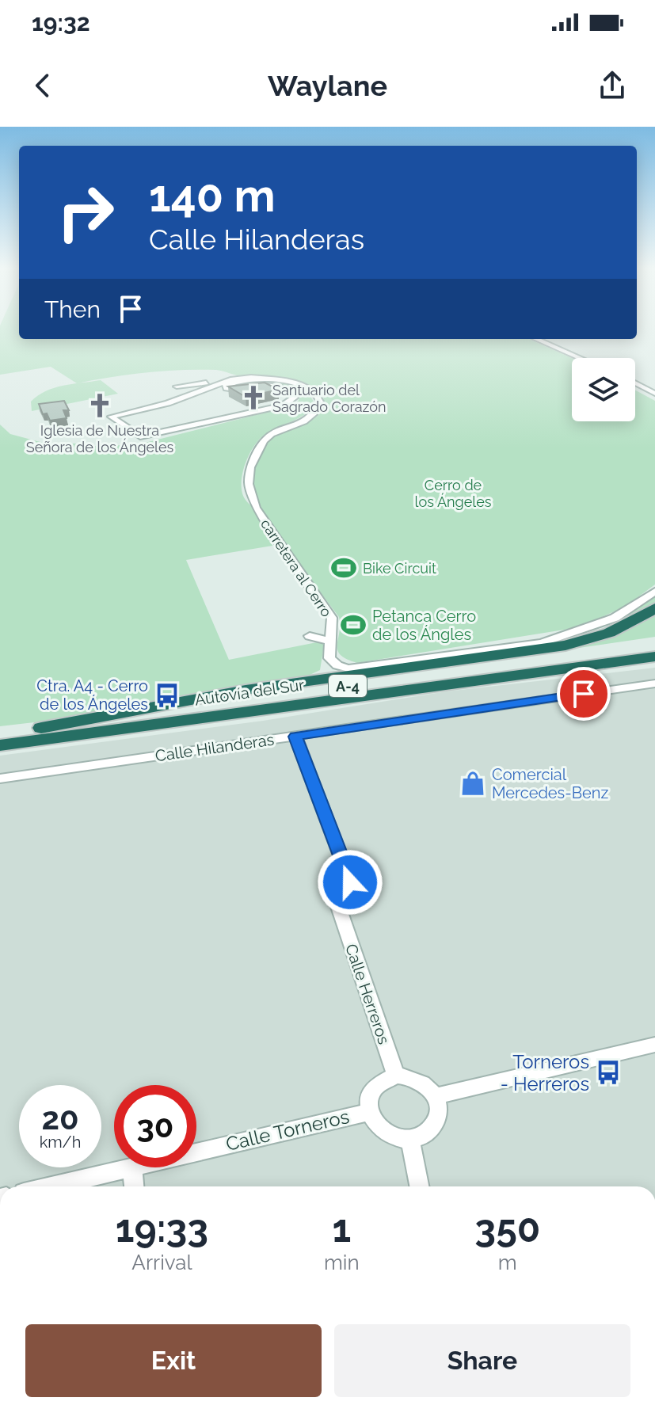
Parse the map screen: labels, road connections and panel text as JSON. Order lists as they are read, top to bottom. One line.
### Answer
{"streets":{"highway":["A-4","Autovía del Sur"],"street":["carretera al Cerro","Calle Hilanderas","Calle Herreros","Calle Torneros"]},"crossings":[["Calle Hilanderas","Calle Herreros"],["Calle Herreros","Calle Torneros"]],"parks":["Cerro de los Ángeles"],"places":{"church":["Santuario del Sagrado Corazón","Iglesia de Nuestra Señora de los Ángeles"],"sports":["Bike Circuit","Petanca Cerro de los Ángles"],"bus stop":["Ctra. A4 - Cerro de los Ángeles","Torneros - Herreros"],"shop":["Comercial Mercedes-Benz"]},"page":{"status":"19:32","header":"Waylane","turn":["140 m","Calle Hilanderas"],"then":"Then","speed":"20 km/h","limit":"30","eta":["19:33","Arrival","1","min","350","m"],"buttons":["Exit","Share"]}}
